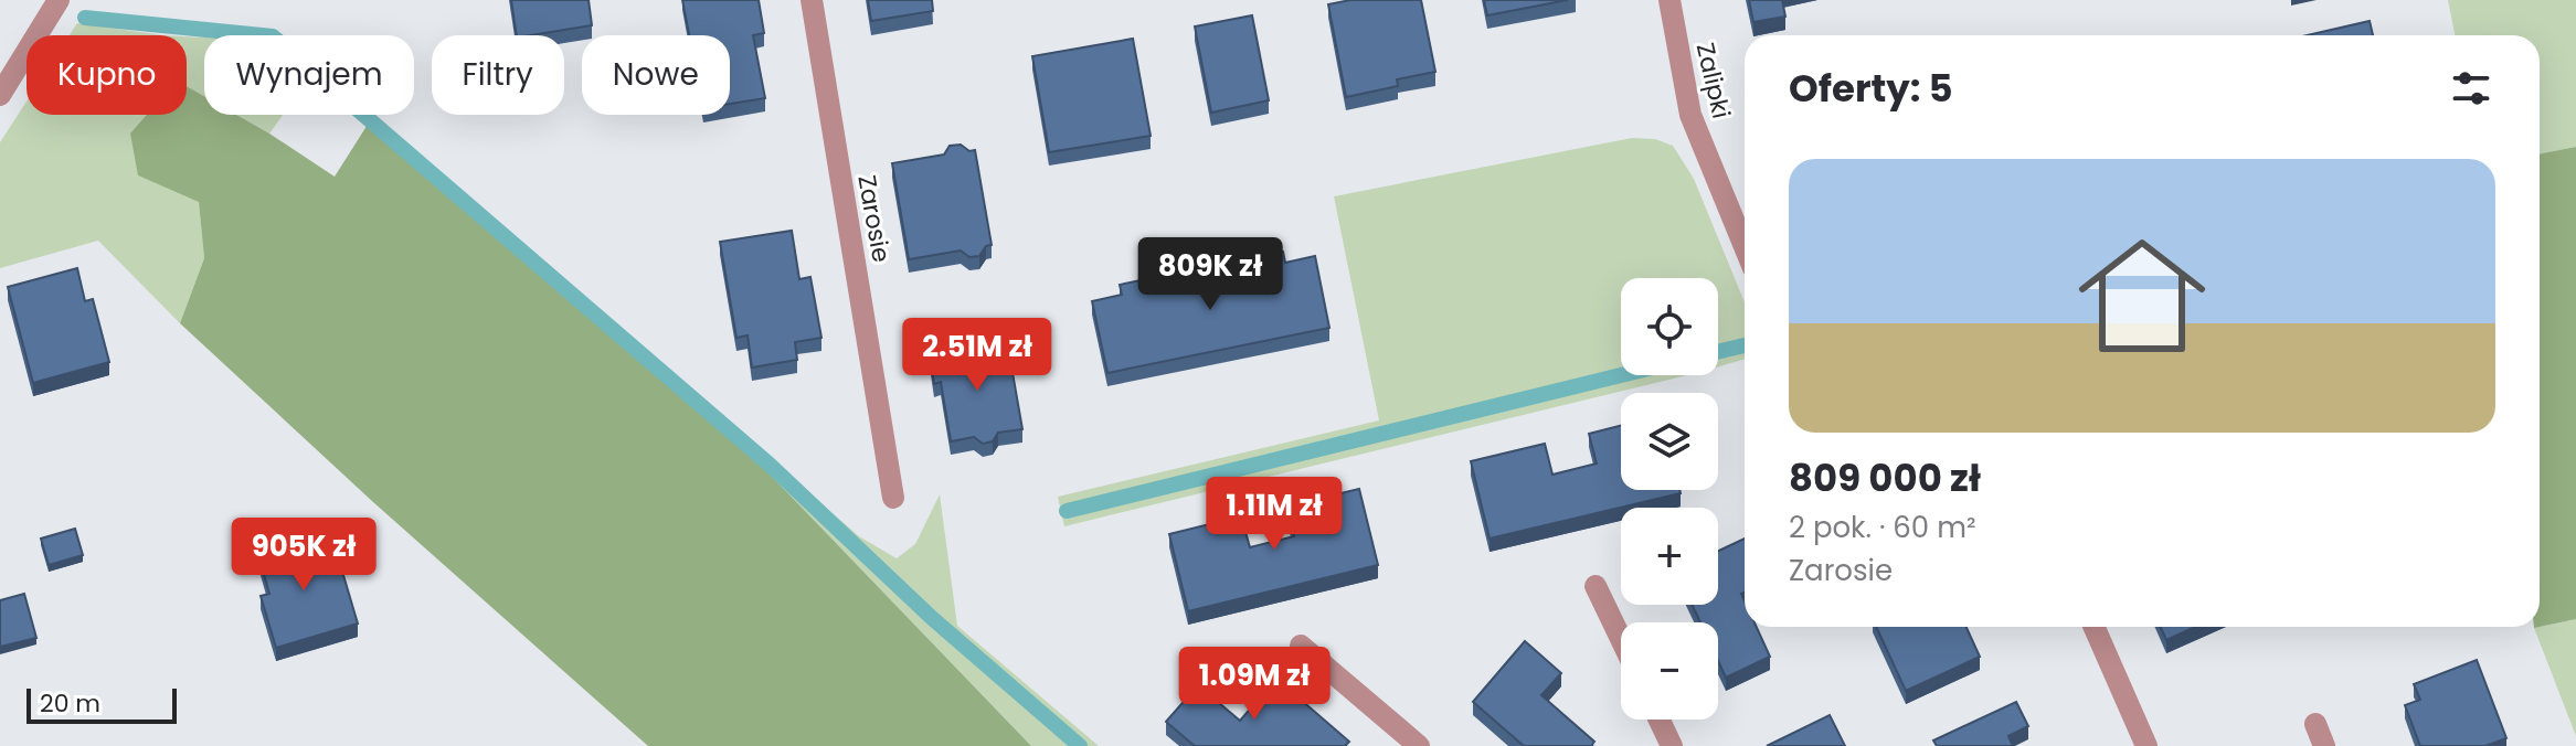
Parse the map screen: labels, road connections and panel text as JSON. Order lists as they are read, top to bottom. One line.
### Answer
{"streets":{"street":["Zalipki","Zarosie"]},"scale_bar":"20 m","page":{"chip":["Kupno","Wynajem","Filtry","Nowe"],"heading":"Oferty: 5","list":[{"name":"809 000 zł","note":"2 pok. · 60 m² · Zarosie"}],"price":["809K zł","2.51M zł","1.11M zł","905K zł","1.09M zł"],"map_buttons":["+","−"],"scale":"20 m"}}
